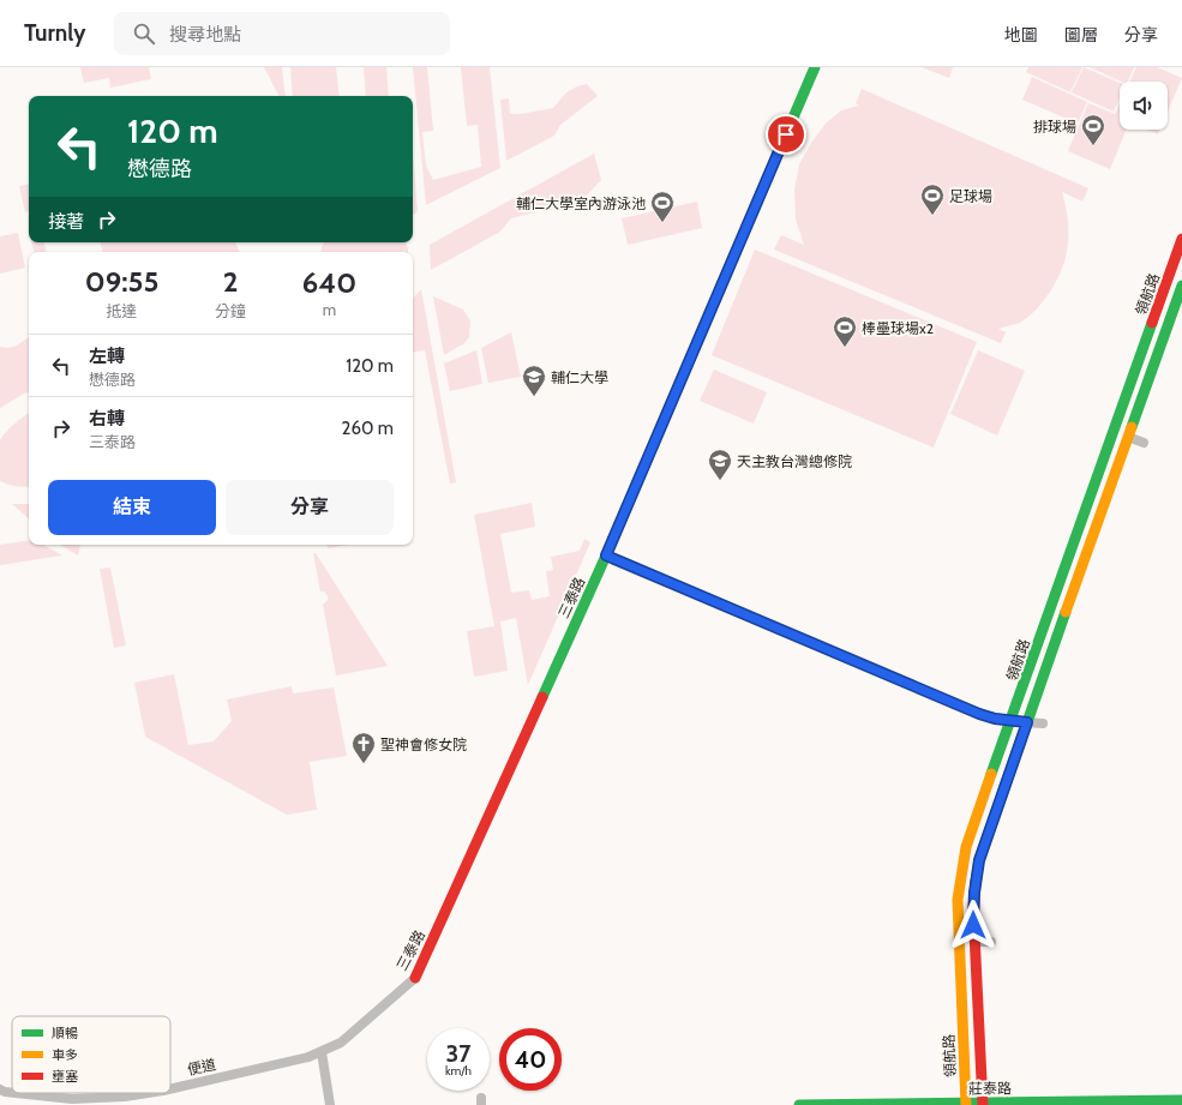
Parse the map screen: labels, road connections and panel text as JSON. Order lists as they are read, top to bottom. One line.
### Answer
{"streets":{"street":["領航路","三泰路","便道","莊泰路"]},"crossings":[["領航路","莊泰路"],["三泰路","便道"]],"places":{"sports":["排球場","足球場","輔仁大學室內游泳池","棒壘球場x2"],"school or university":["輔仁大學","天主教台灣總修院"],"church":["聖神會修女院"]},"legend":["順暢","車多","壅塞"],"page":{"header":"Turnly","search":"搜尋地點","nav":["地圖","圖層","分享"],"turn":["120 m","懋德路"],"then":"接著","eta":["09:55","抵達","2","分鐘","640","m"],"list":[{"name":"左轉","note":"懋德路","value":"120 m"},{"name":"右轉","note":"三泰路","value":"260 m"}],"buttons":["結束","分享"],"speed":"37 km/h","limit":"40"}}
